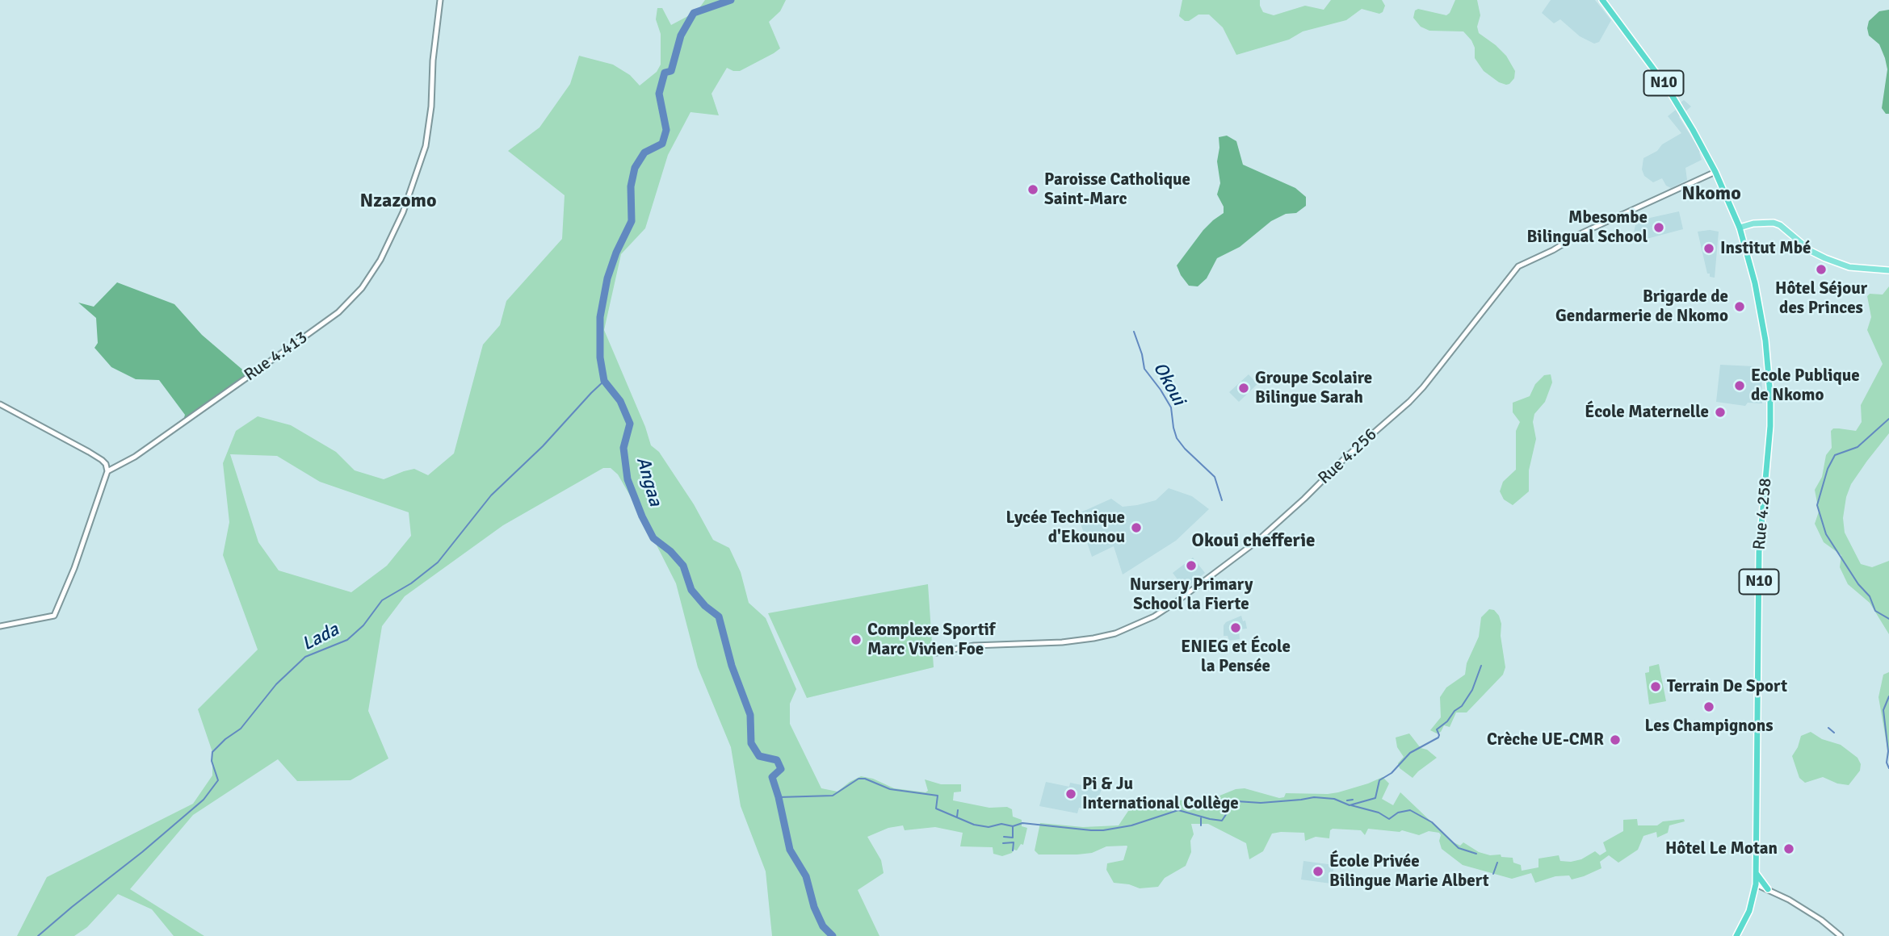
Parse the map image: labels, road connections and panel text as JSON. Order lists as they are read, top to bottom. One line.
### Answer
{"streets":{"highway":["N10","Rue 4.258"],"street":["Rue 4.413","Rue 4.256"]},"crossings":[["N10","Rue 4.256"],["N10","Rue 4.258"]],"districts":["Nkomo","Nzazomo","Okoui chefferie"],"water":["Okoui","Angaa","Lada"],"places":["Paroisse Catholique Saint-Marc","Mbesombe Bilingual School","Institut Mbé","Hôtel Séjour des Princes","Brigarde de Gendarmerie de Nkomo","Ecole Publique de Nkomo","Groupe Scolaire Bilingue Sarah","École Maternelle","Lycée Technique d'Ekounou","Nursery Primary School la Fierte","ENIEG et École la Pensée","Complexe Sportif Marc Vivien Foe","Terrain De Sport","Les Champignons","Crèche UE-CMR","Pi & Ju International Collège","Hôtel Le Motan","École Privée Bilingue Marie Albert"]}
